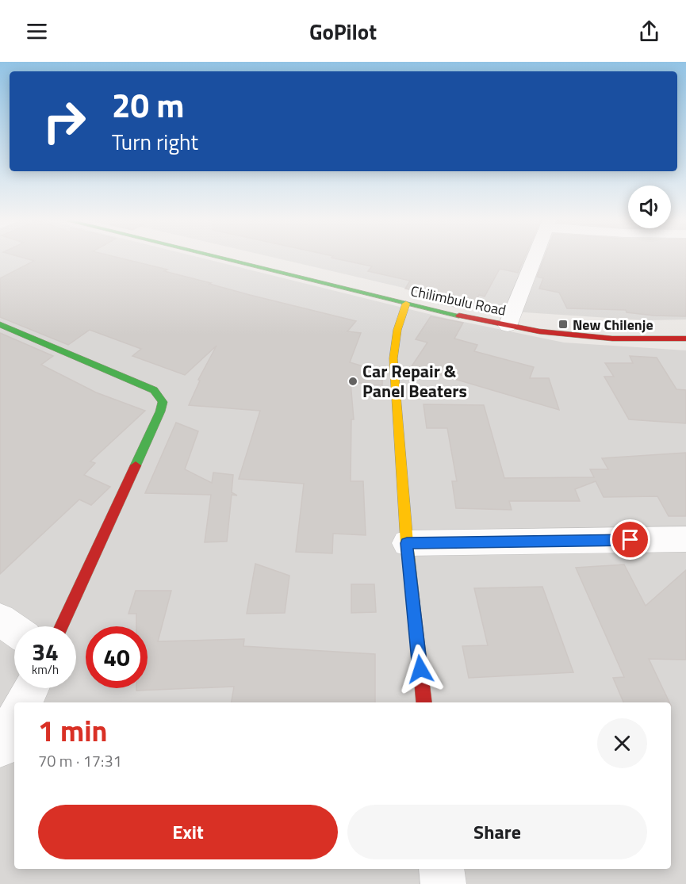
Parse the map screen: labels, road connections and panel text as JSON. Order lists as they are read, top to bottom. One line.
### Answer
{"streets":{"street":["Chilimbulu Road"]},"places":{"transit":["New Chilenje"],"other":["Car Repair & Panel Beaters"]},"page":{"header":"GoPilot","turn":["20 m","Turn right"],"speed":"34 km/h","limit":"40","heading":["1 min","70 m · 17:31"],"buttons":["Exit","Share"]}}
